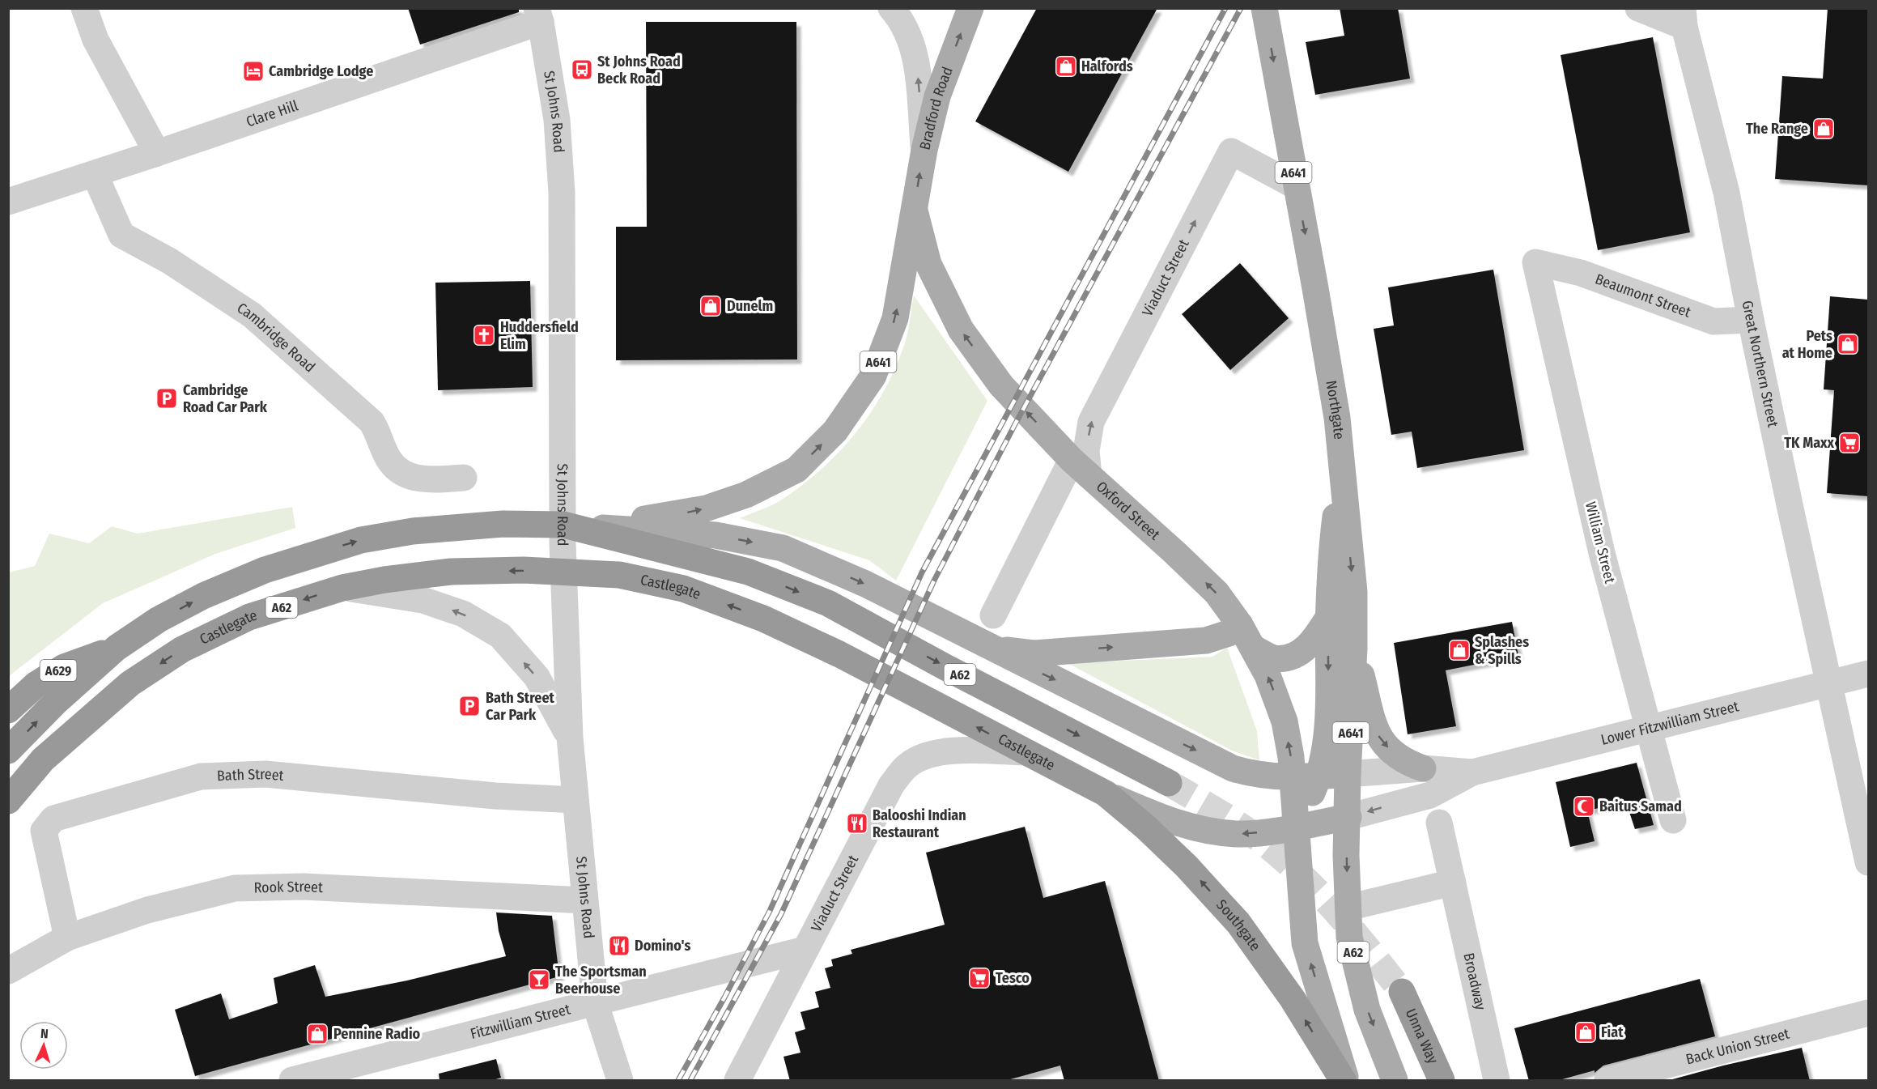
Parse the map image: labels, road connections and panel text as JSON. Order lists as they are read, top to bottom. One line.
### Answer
{"streets":{"highway":["Castlegate","A62","A629","Southgate","Unna Way"],"main road":["Bradford Road","A641","Northgate","Oxford Street"],"street":["St Johns Road","Clare Hill","Viaduct Street","Beaumont Street","Cambridge Road","Great Northern Street","William Street","Lower Fitzwilliam Street","Bath Street","Rook Street","Broadway","Fitzwilliam Street","Back Union Street"]},"crossings":[["Bradford Road","A641"],["Bradford Road","Oxford Street"],["St Johns Road","Clare Hill"],["St Johns Road","A641"],["St Johns Road","Castlegate"],["St Johns Road","A62"],["St Johns Road","Bath Street"],["St Johns Road","Rook Street"],["St Johns Road","Fitzwilliam Street"],["A641","Northgate"],["A641","Oxford Street"],["A641","Castlegate"],["A641","A62"],["A641","Southgate"],["Viaduct Street","Northgate"],["Viaduct Street","Oxford Street"],["Viaduct Street","Castlegate"],["Viaduct Street","Fitzwilliam Street"],["Beaumont Street","Great Northern Street"],["Beaumont Street","William Street"],["Great Northern Street","Lower Fitzwilliam Street"],["Northgate","Castlegate"],["Northgate","A62"],["Northgate","Lower Fitzwilliam Street"],["Oxford Street","Castlegate"],["Oxford Street","A62"],["Oxford Street","Southgate"],["William Street","Lower Fitzwilliam Street"],["Castlegate","A62"],["Castlegate","Lower Fitzwilliam Street"],["Castlegate","Southgate"],["A62","A629"],["A62","Lower Fitzwilliam Street"],["Bath Street","Rook Street"]],"one_way":["Bradford Road","Viaduct Street","Northgate","Oxford Street","Southgate"],"places":{"shop":["Halfords","The Range","Dunelm","Pets at Home","Splashes & Spills","Fiat","Pennine Radio"],"bus stop":["St Johns Road Beck Road"],"hotel":["Cambridge Lodge"],"church":["Huddersfield Elim"],"parking":["Cambridge Road Car Park","Bath Street Car Park"],"supermarket":["TK Maxx","Tesco"],"mosque":["Baitus Samad"],"restaurant":["Balooshi Indian Restaurant","Domino's"],"bar":["The Sportsman Beerhouse"]},"north":"top"}
